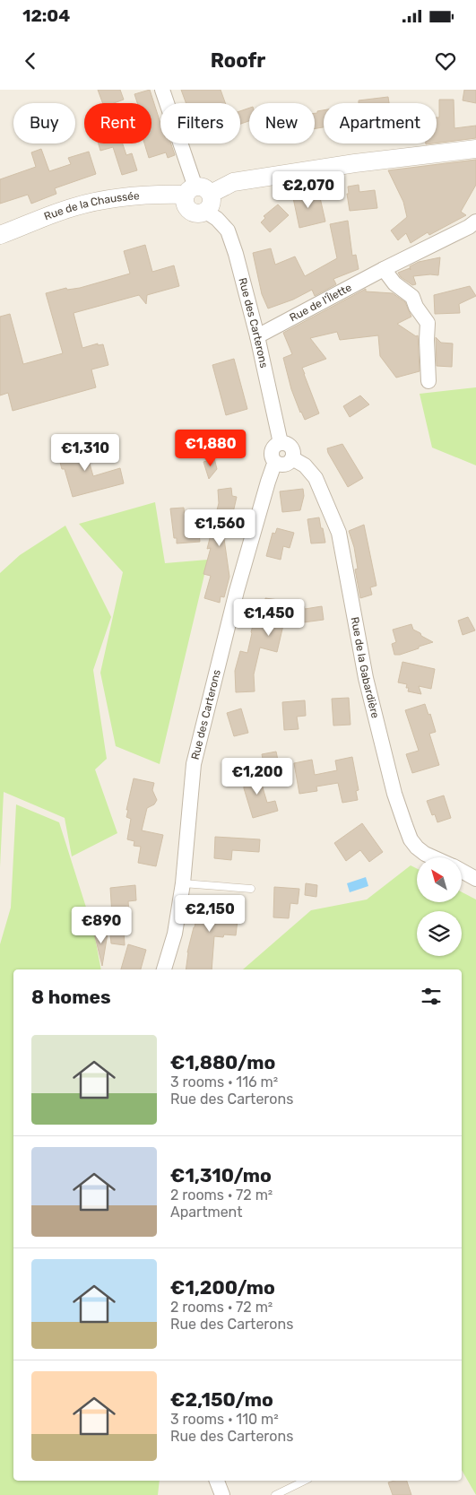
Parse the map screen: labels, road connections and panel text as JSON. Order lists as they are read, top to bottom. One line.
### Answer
{"streets":{"street":["Rue de la Chaussée","Rue de l'Îlette","Rue des Carterons","Rue de la Gabardière"]},"crossings":[["Rue de la Chaussée","Rue des Carterons"],["Rue de l'Îlette","Rue des Carterons"],["Rue des Carterons","Rue de la Gabardière"]],"north":"top left","page":{"status":"12:04","header":"Roofr","chip":["Buy","Rent","Filters","New","Apartment"],"price":["€2,070","€1,880","€1,310","€1,560","€1,450","€1,200","€2,150","€890"],"heading":"8 homes","list":[{"name":"€1,880/mo","note":"3 rooms · 116 m² · Rue des Carterons"},{"name":"€1,310/mo","note":"2 rooms · 72 m² · Apartment"},{"name":"€1,200/mo","note":"2 rooms · 72 m² · Rue des Carterons"},{"name":"€2,150/mo","note":"3 rooms · 110 m² · Rue des Carterons"}]}}
